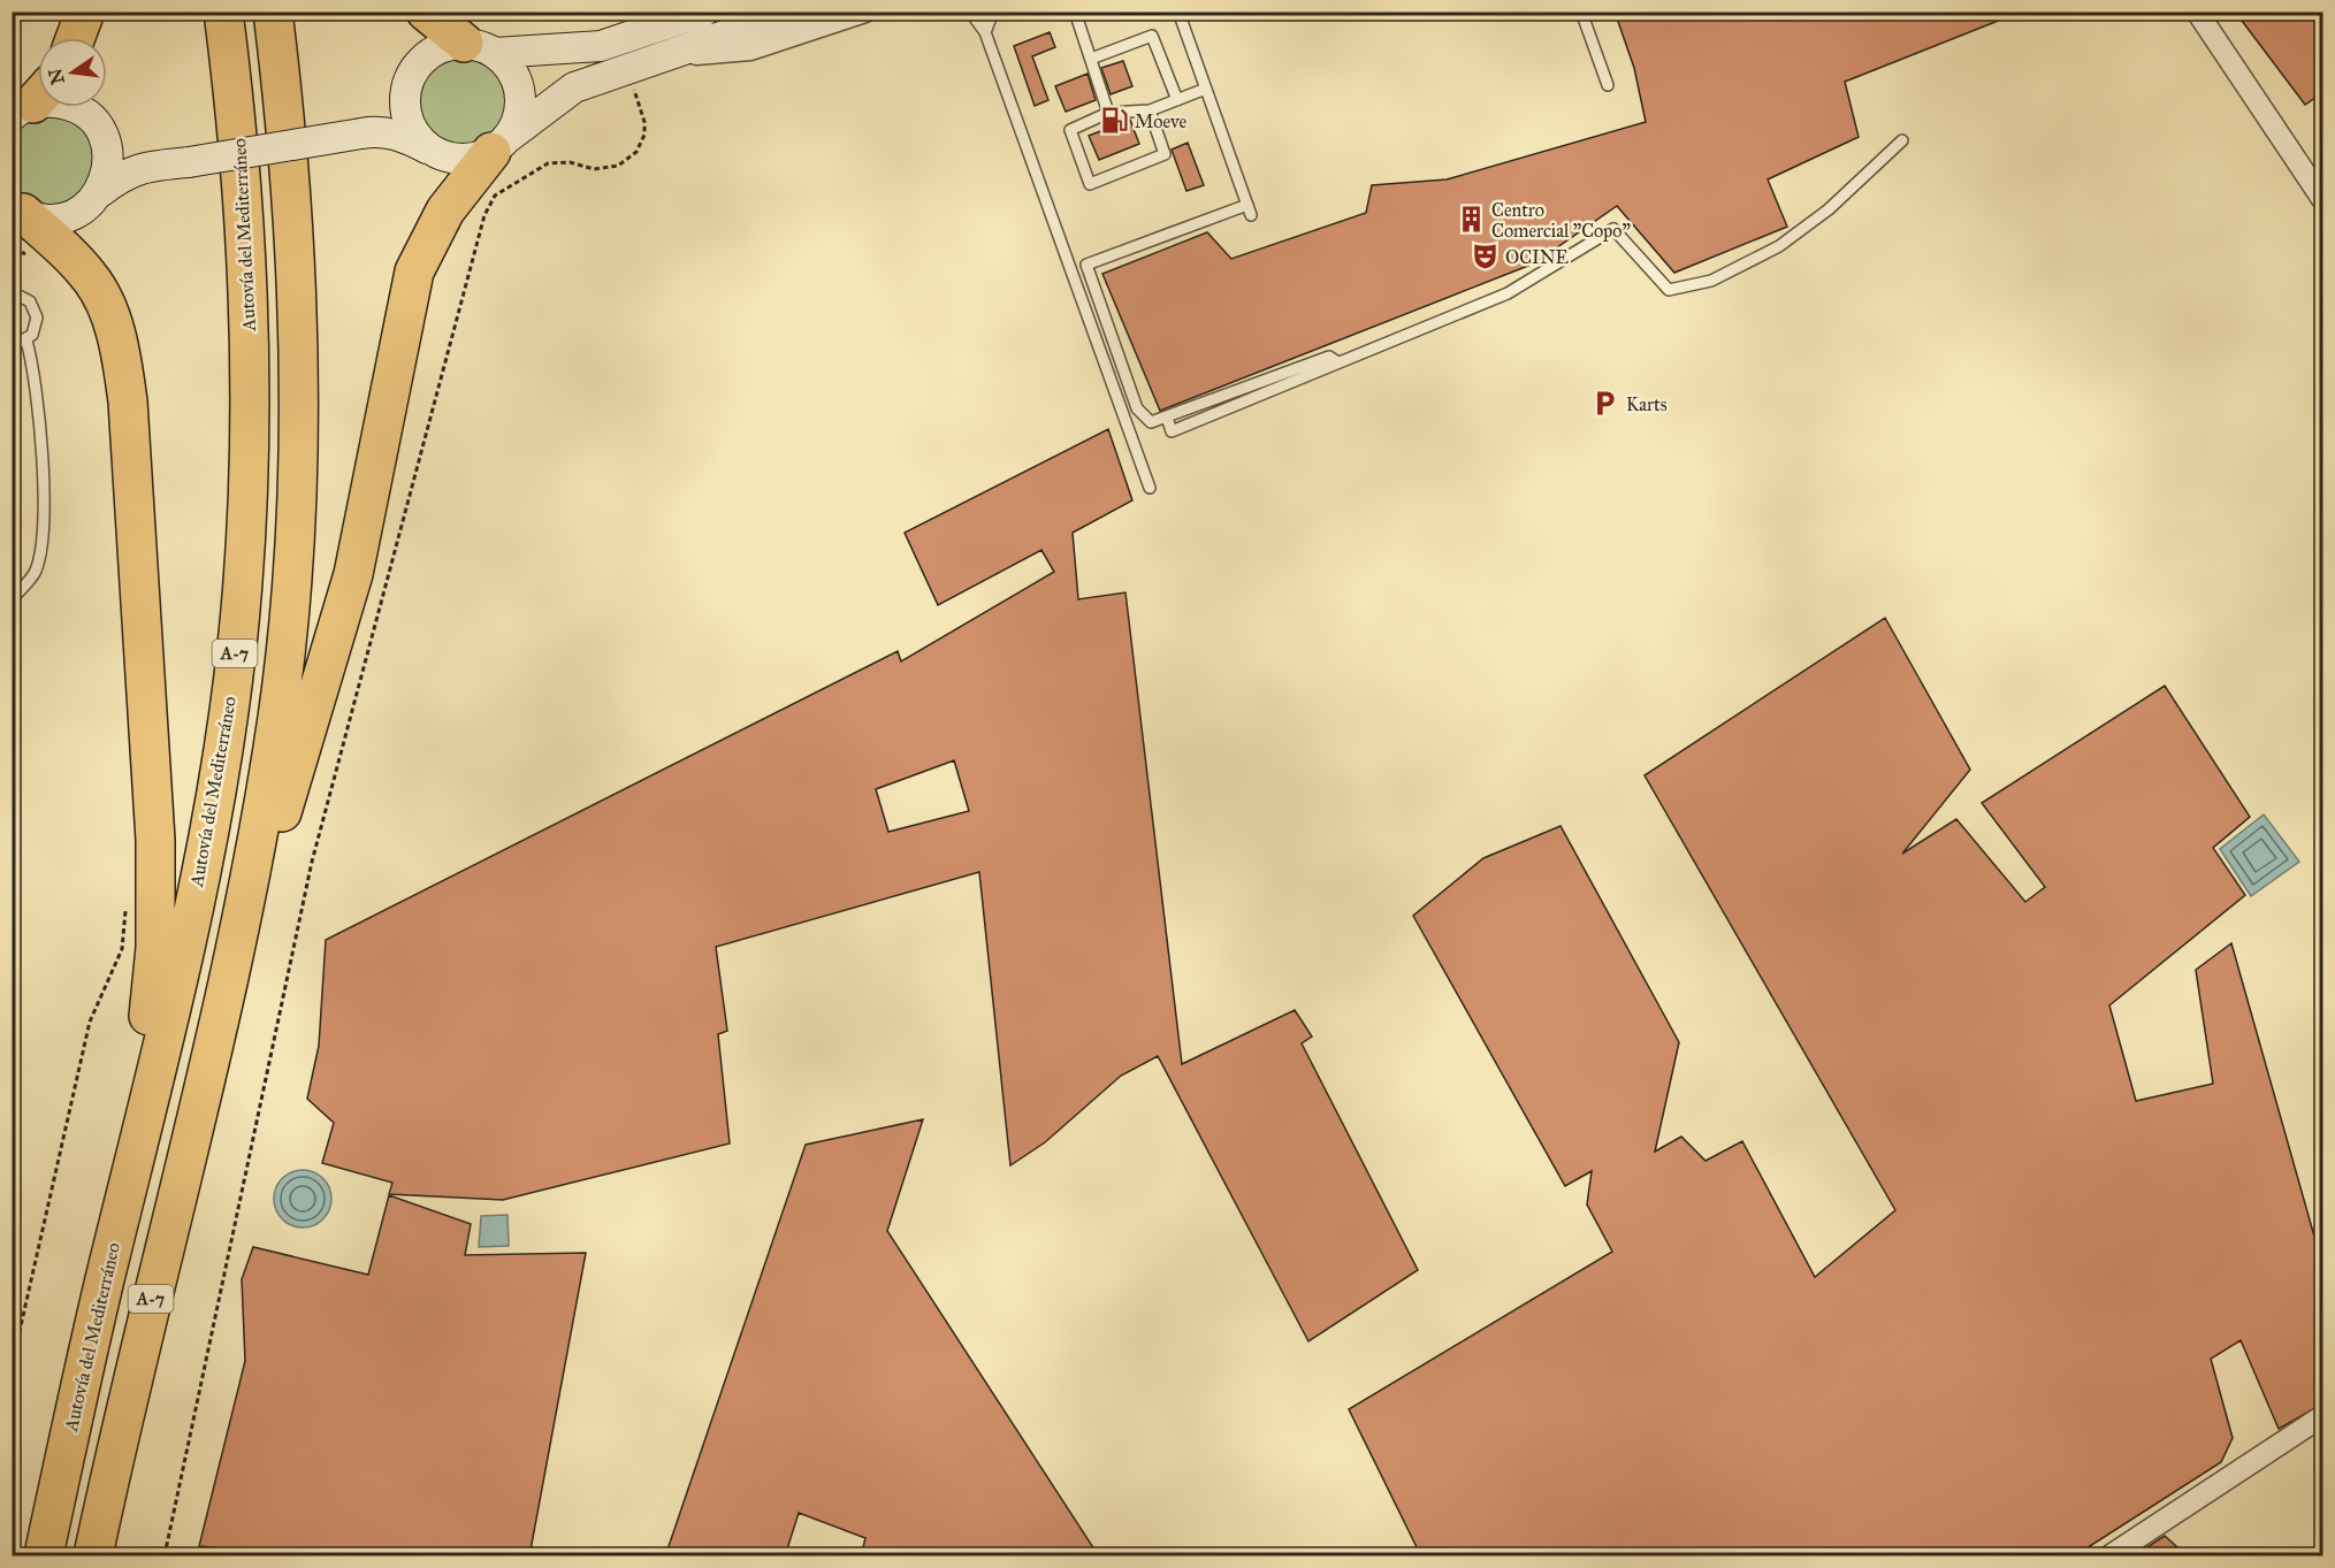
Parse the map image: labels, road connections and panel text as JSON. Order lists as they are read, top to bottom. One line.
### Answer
{"streets":{"highway":["Autovía del Mediterráneo","A-7"]},"places":{"fuel station":["Moeve"],"building":["Centro Comercial \"Copo\""],"theatre":["OCINE"],"parking":["Karts"]},"north":"left"}
